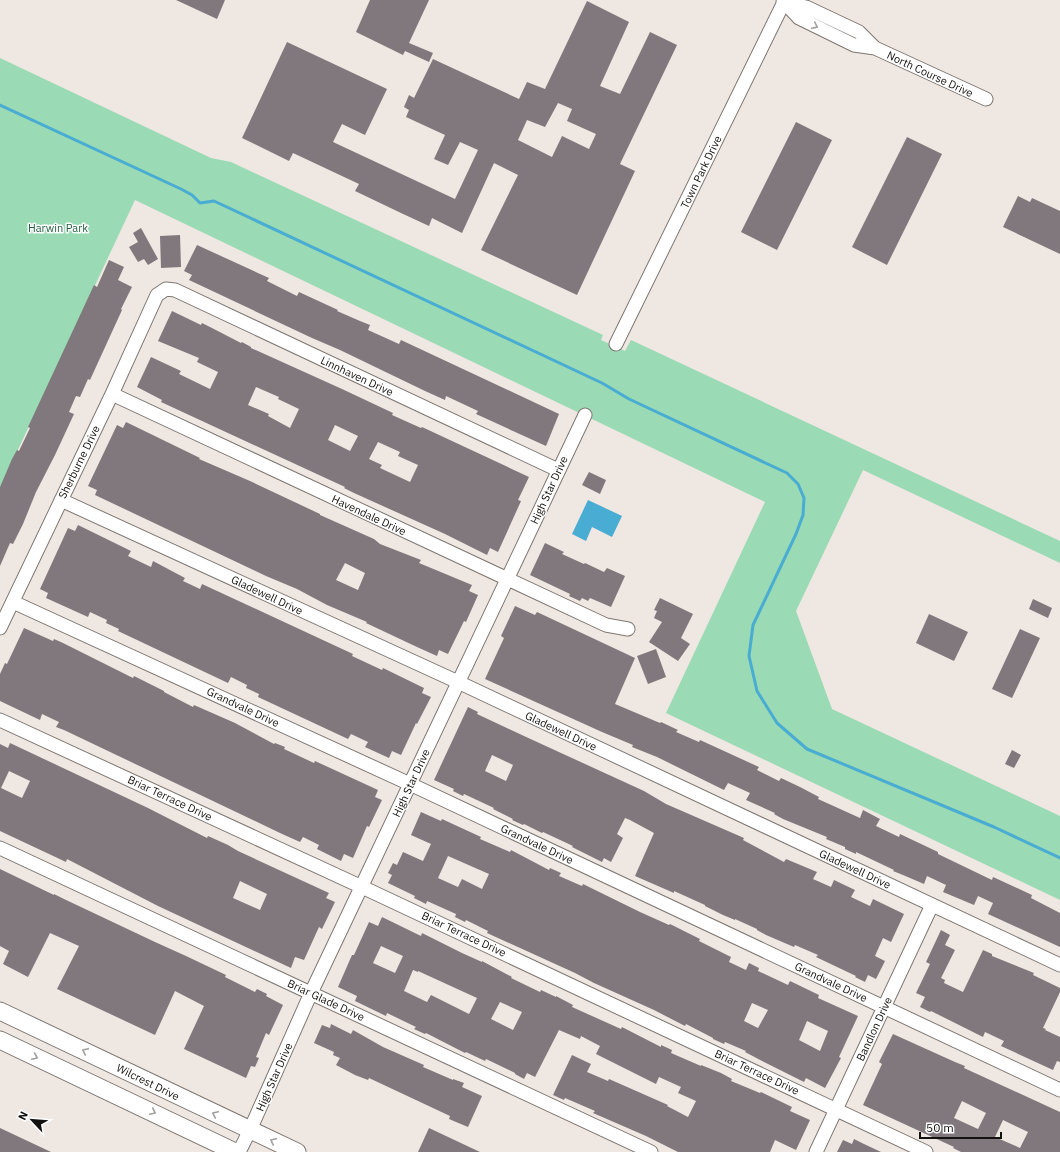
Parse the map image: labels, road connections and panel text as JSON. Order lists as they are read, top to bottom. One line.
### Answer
{"streets":{"main road":["Wilcrest Drive"],"street":["North Course Drive","Town Park Drive","Linnhaven Drive","Sherburne Drive","High Star Drive","Havendale Drive","Gladewell Drive","Grandvale Drive","Briar Terrace Drive","Briar Glade Drive","Bandlon Drive"]},"crossings":[["North Course Drive","Town Park Drive"],["Linnhaven Drive","Sherburne Drive"],["Linnhaven Drive","High Star Drive"],["Sherburne Drive","Havendale Drive"],["Sherburne Drive","Gladewell Drive"],["Sherburne Drive","Grandvale Drive"],["High Star Drive","Havendale Drive"],["High Star Drive","Gladewell Drive"],["High Star Drive","Grandvale Drive"],["High Star Drive","Briar Terrace Drive"],["High Star Drive","Briar Glade Drive"],["High Star Drive","Wilcrest Drive"],["Gladewell Drive","Bandlon Drive"],["Grandvale Drive","Bandlon Drive"],["Briar Terrace Drive","Bandlon Drive"]],"parks":["Harwin Park"],"scale_bar":"50 m","north":"top left"}
